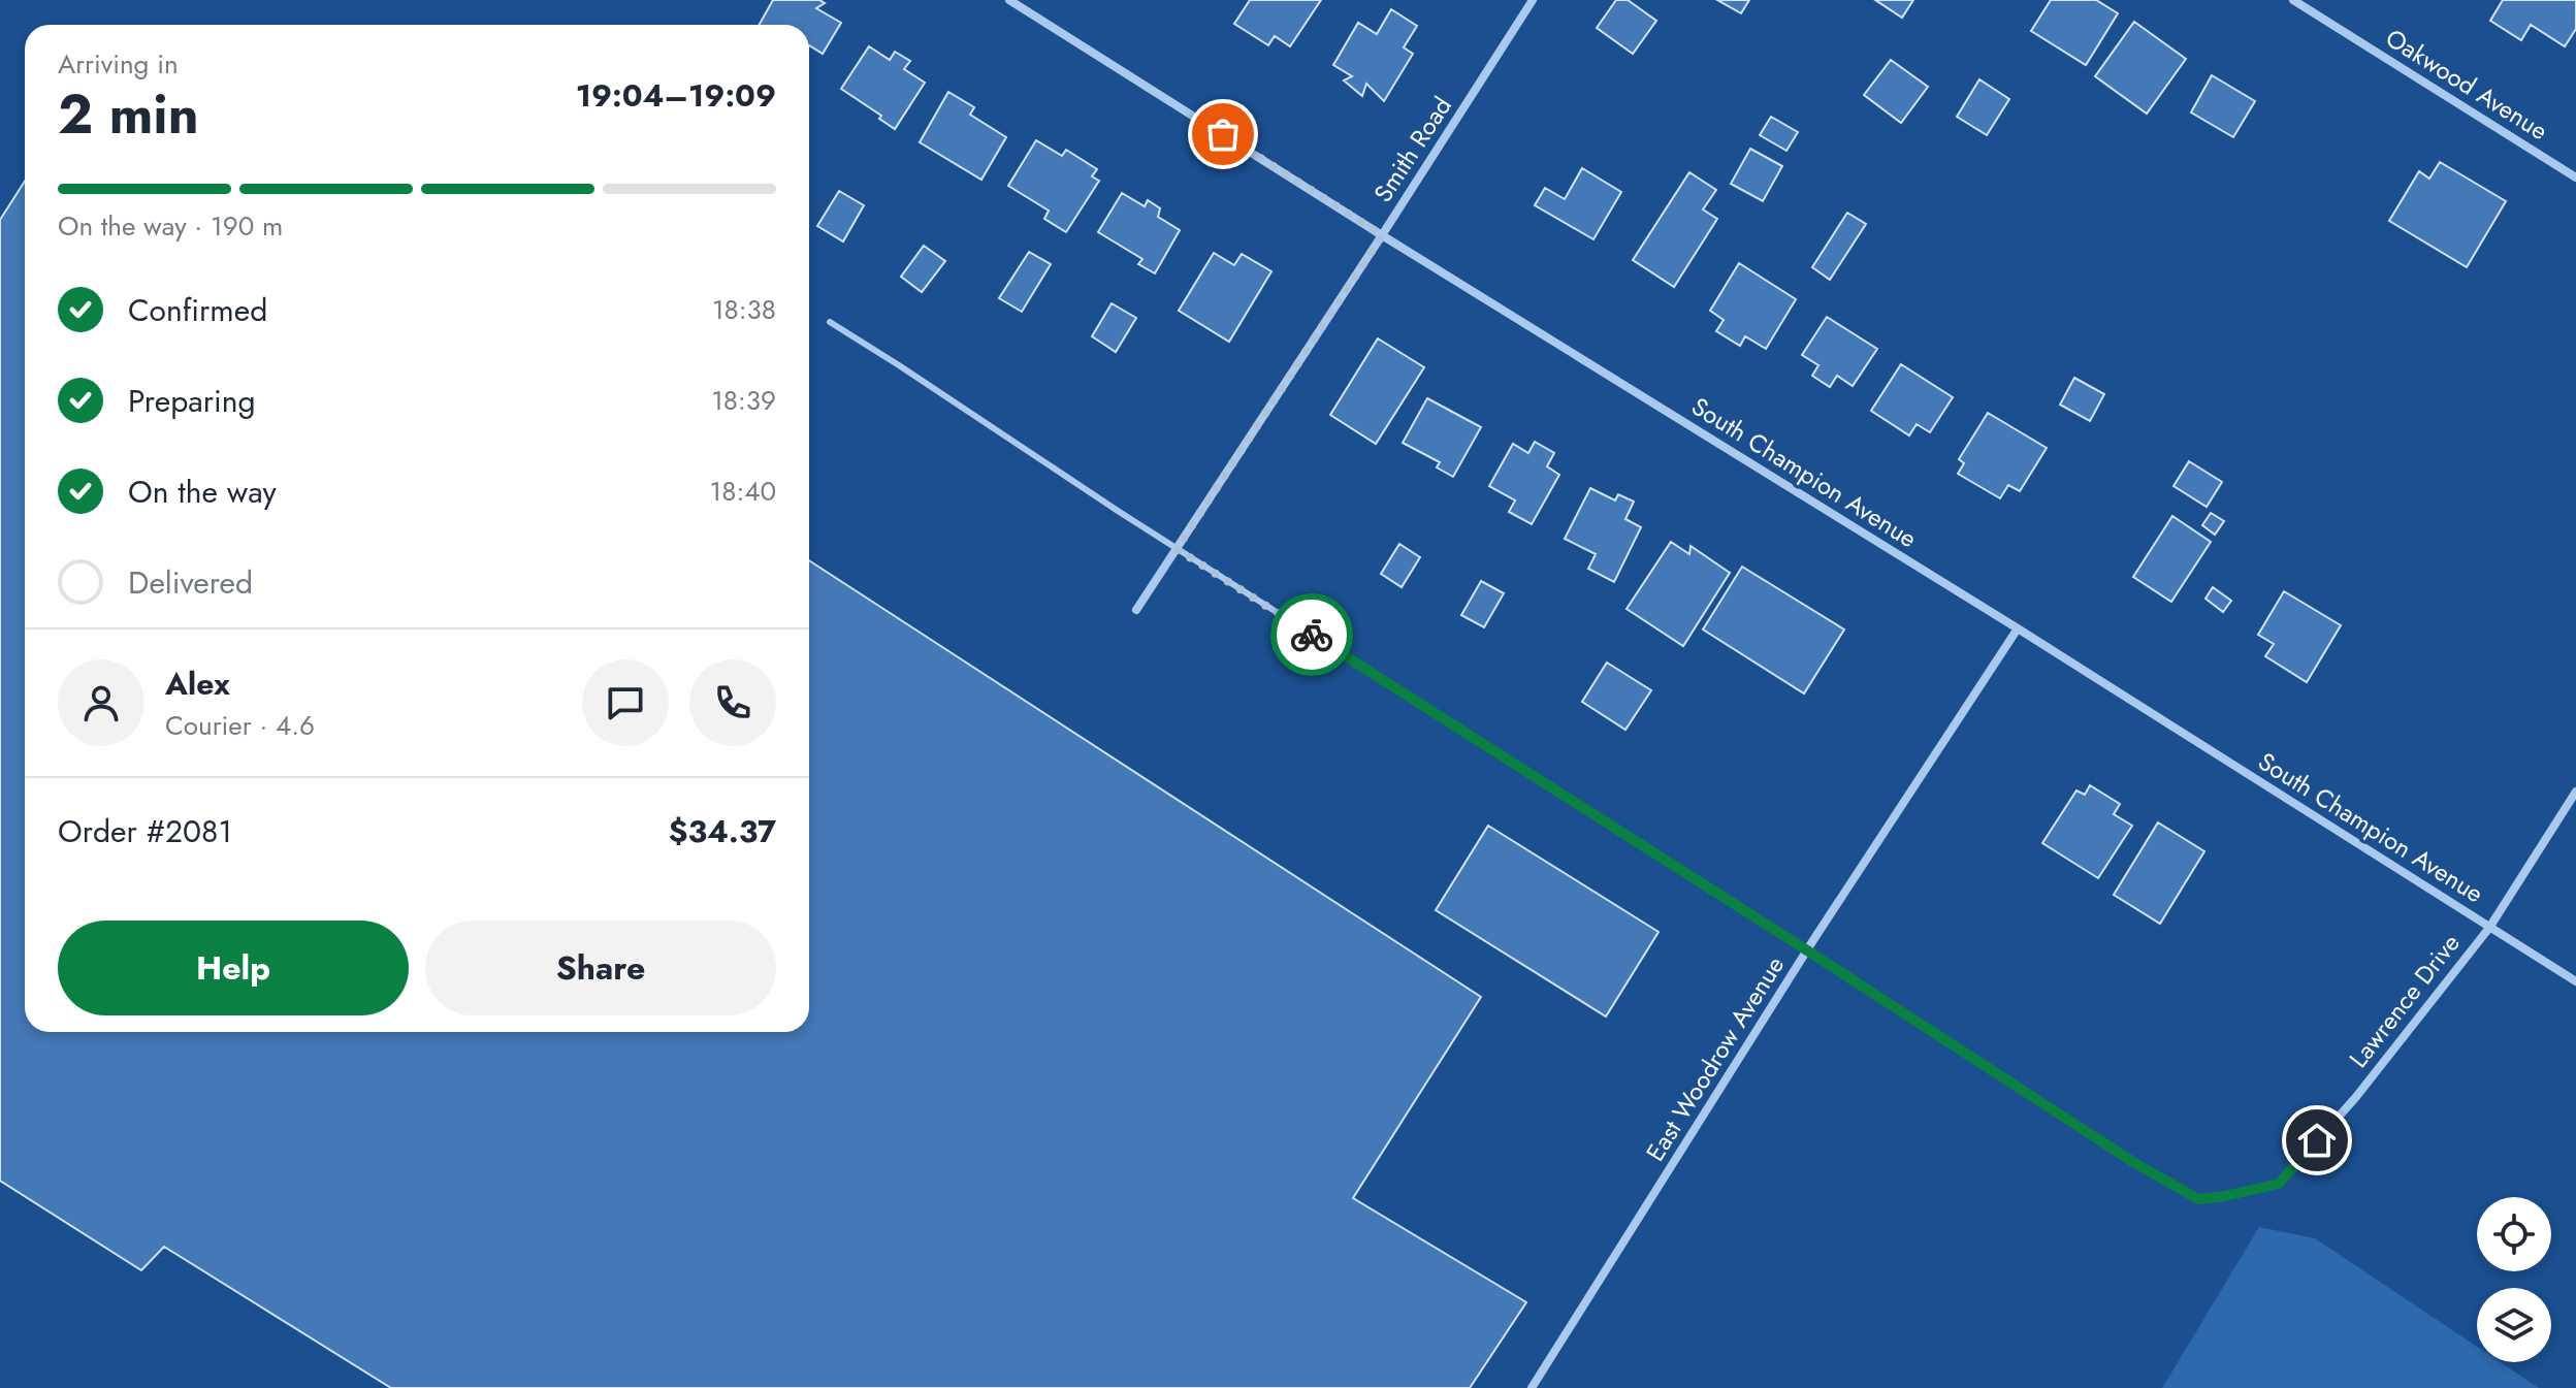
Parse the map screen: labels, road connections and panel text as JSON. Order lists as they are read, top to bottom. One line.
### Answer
{"streets":{"street":["Oakwood Avenue","Smith Road","South Champion Avenue","Lawrence Drive","East Woodrow Avenue"]},"crossings":[["Smith Road","South Champion Avenue"],["South Champion Avenue","Lawrence Drive"],["South Champion Avenue","East Woodrow Avenue"]],"page":{"heading":["2 min","Arriving in","19:04–19:09"],"panel":["Alex","Courier · 4.6","Order #2081","$34.37"],"bar":"On the way · 190 m","list":[["Confirmed","18:38"],["Preparing","18:39"],["On the way","18:40"],"Delivered"],"buttons":["Help","Share"]}}
